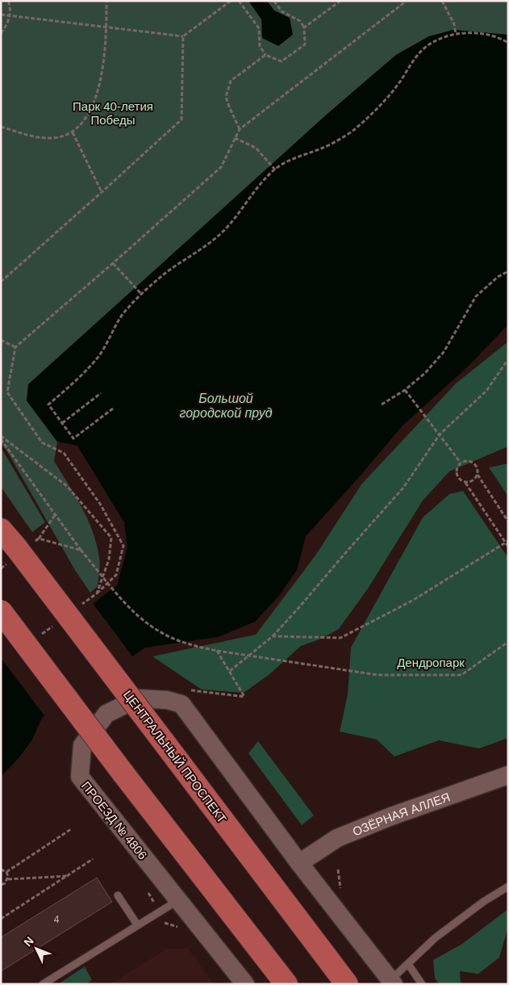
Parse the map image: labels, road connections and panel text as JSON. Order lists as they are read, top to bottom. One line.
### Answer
{"streets":{"main road":["ЦЕНТРАЛЬНЫЙ ПРОСПЕКТ"],"street":["ОЗЁРНАЯ АЛЛЕЯ","ПРОЕЗД № 4806"]},"crossings":[["ОЗЁРНАЯ АЛЛЕЯ","ПРОЕЗД № 4806"]],"water":["Большой городской пруд"],"parks":["Парк 40-летия Победы","Дендропарк"],"house_numbers":["4"],"north":"top left"}
